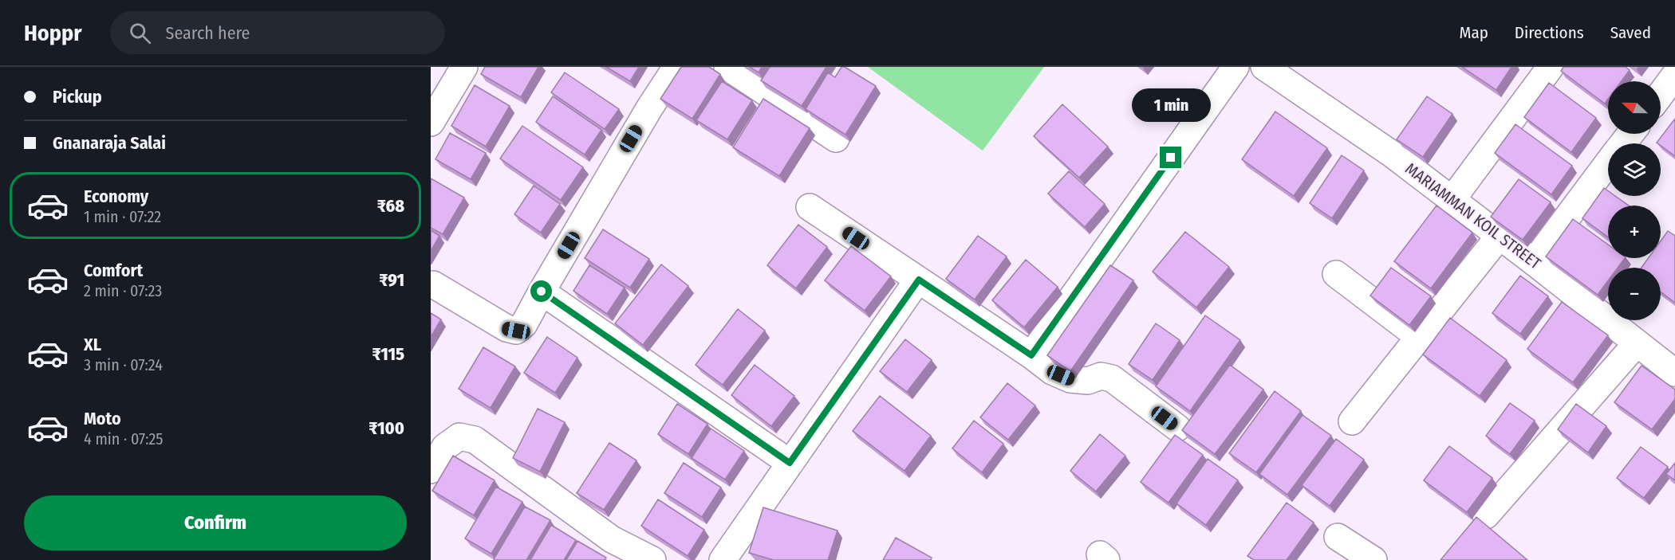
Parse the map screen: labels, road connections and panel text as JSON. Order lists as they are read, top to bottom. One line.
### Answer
{"streets":{"street":["MARIAMMAN KOIL STREET"]},"north":"left","page":{"header":"Hoppr","search":"Search here","nav":["Map","Directions","Saved"],"banner":["Pickup","Gnanaraja Salai"],"map_buttons":["+","−"],"bubble":"1 min","list":[{"name":"Economy","note":"1 min · 07:22","value":"₹68"},{"name":"Comfort","note":"2 min · 07:23","value":"₹91"},{"name":"XL","note":"3 min · 07:24","value":"₹115"},{"name":"Moto","note":"4 min · 07:25","value":"₹100"}],"buttons":"Confirm"}}
